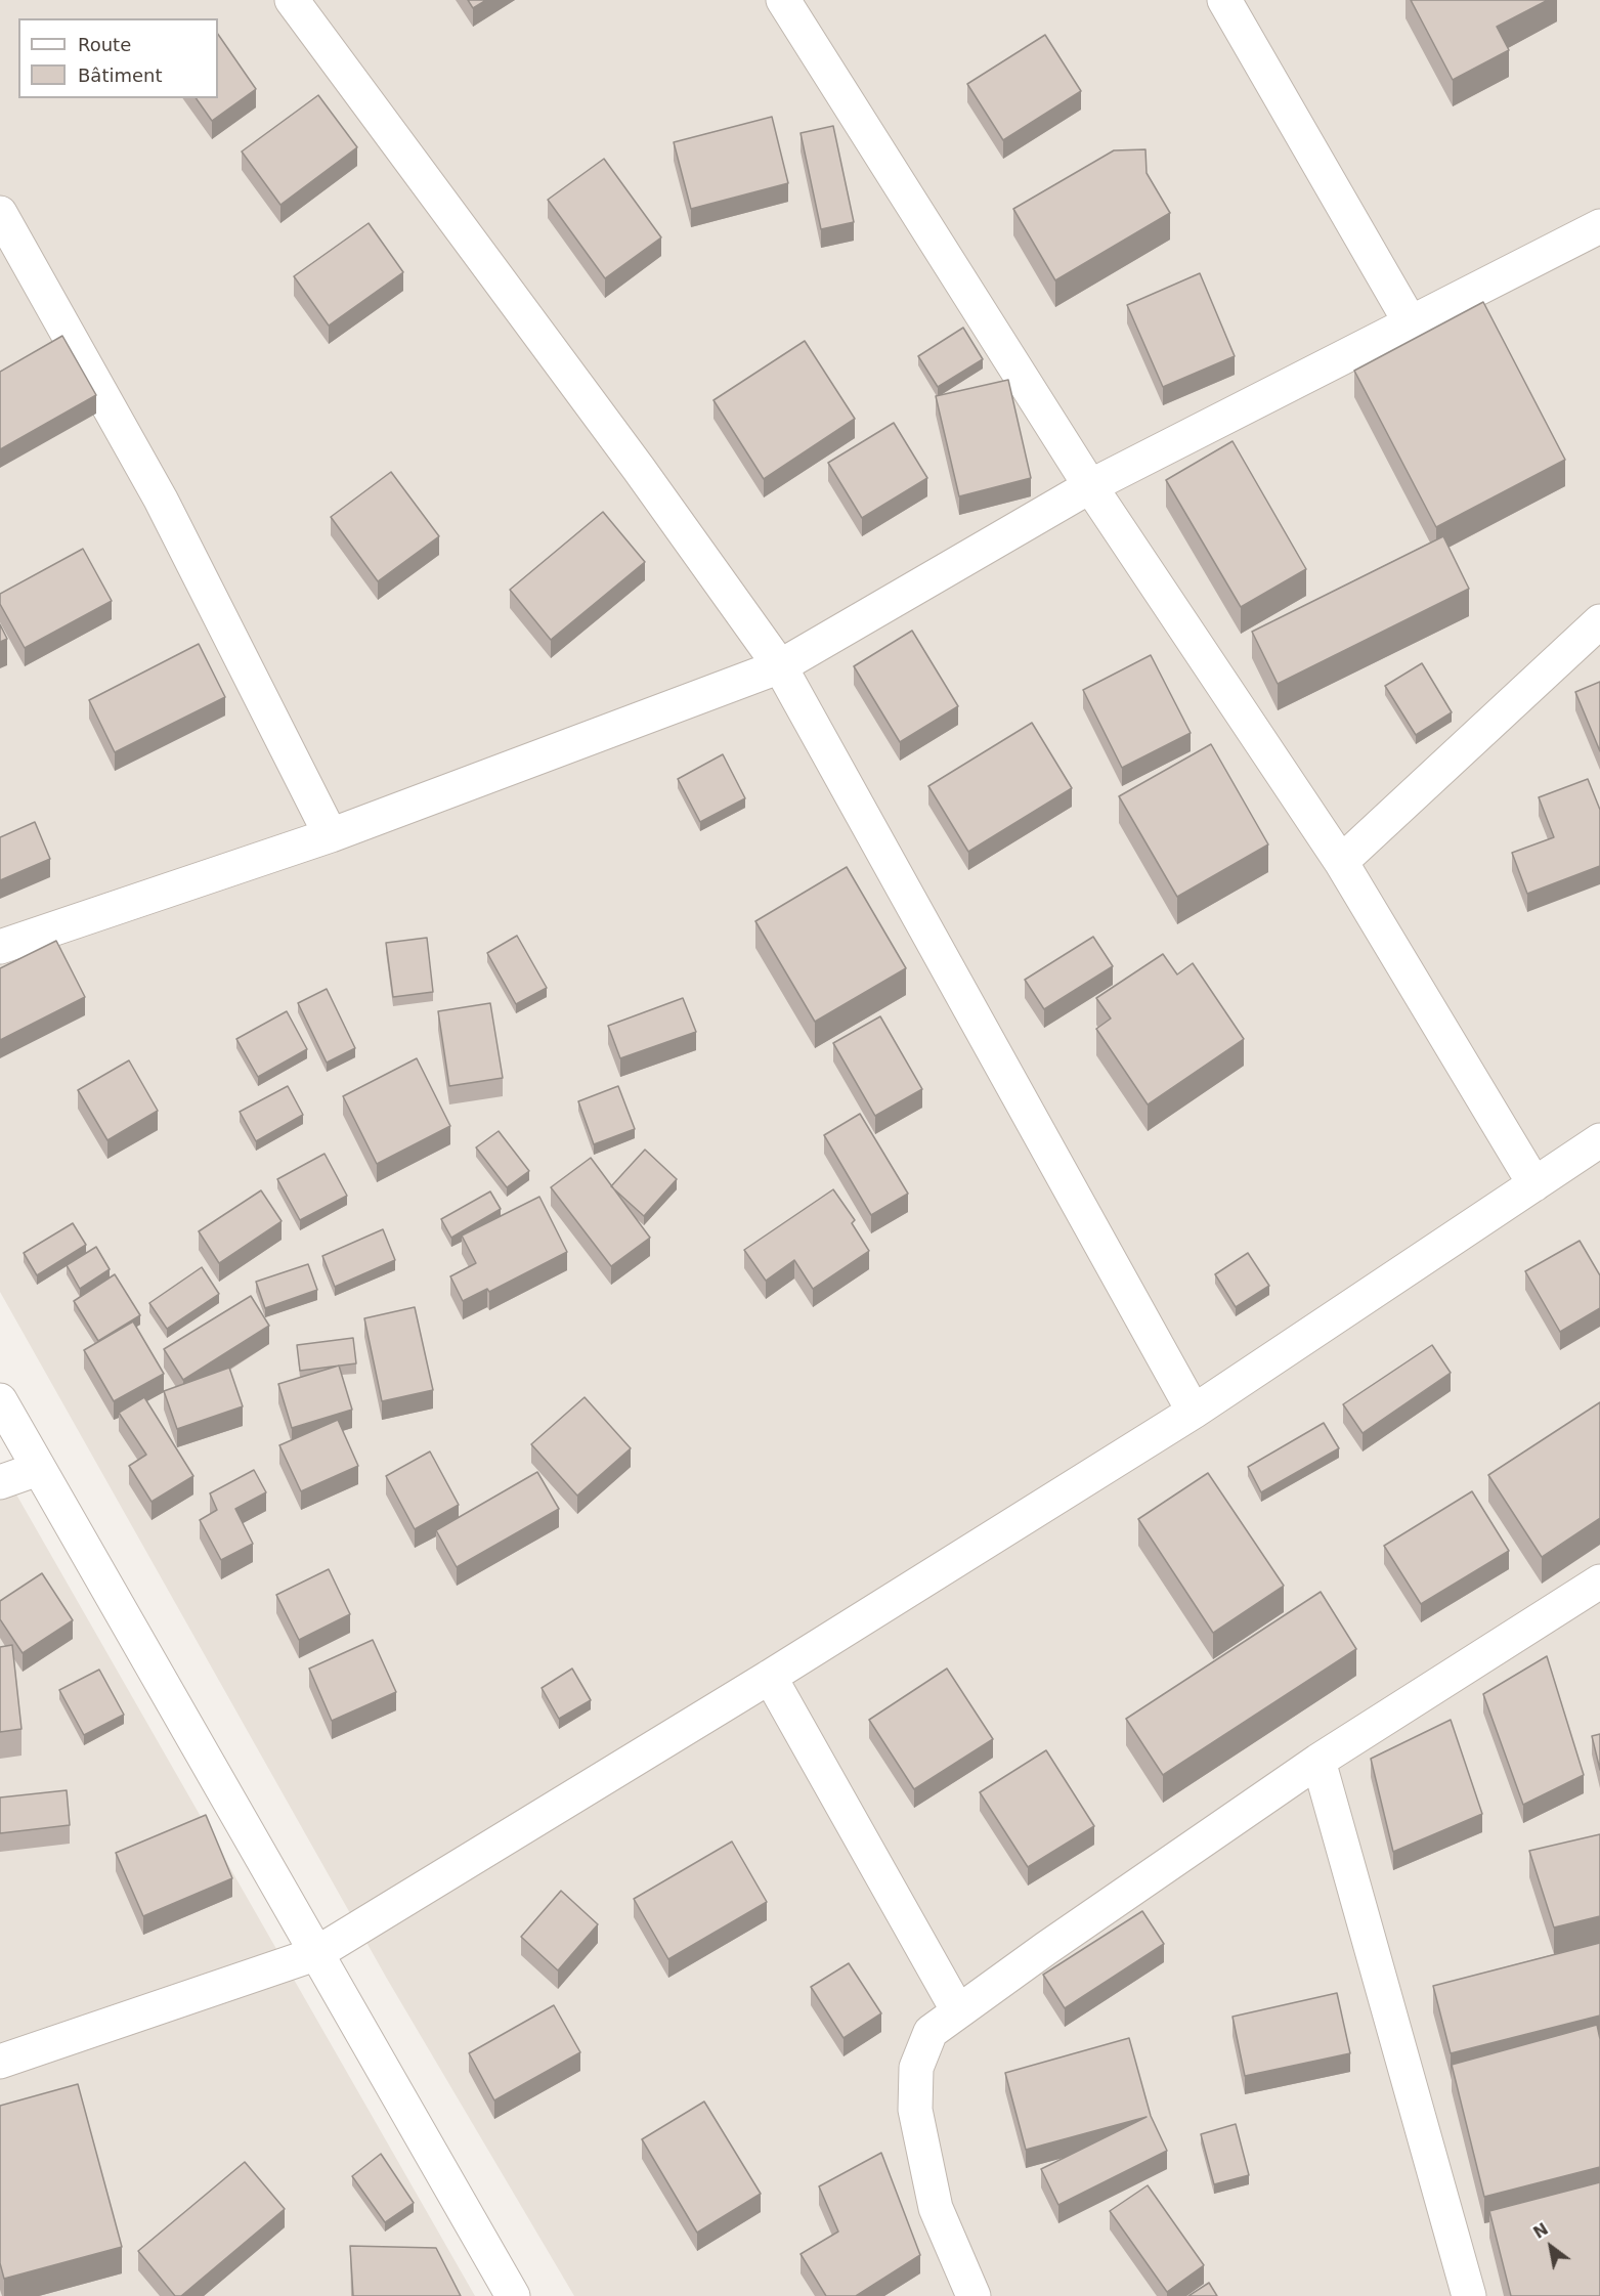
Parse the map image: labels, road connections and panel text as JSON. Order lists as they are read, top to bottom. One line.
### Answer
{"legend":["Route","Bâtiment"],"north":"top left"}
